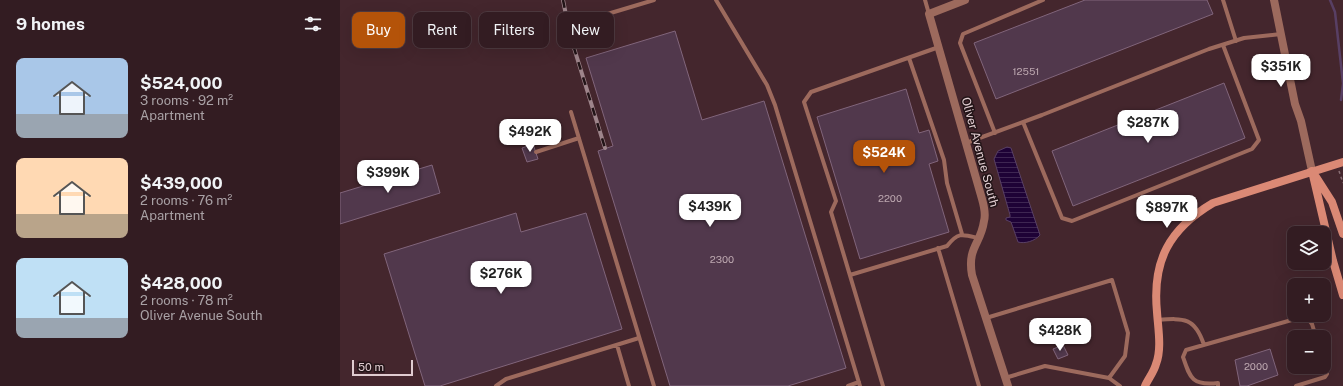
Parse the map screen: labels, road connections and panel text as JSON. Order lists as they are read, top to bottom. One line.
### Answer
{"streets":{"street":["Oliver Avenue South"]},"house_numbers":["12551","2200","2300","2000"],"scale_bar":"50 m","page":{"heading":"9 homes","chip":["Buy","Rent","Filters","New"],"list":[{"name":"$524,000","note":"3 rooms · 92 m² · Apartment"},{"name":"$439,000","note":"2 rooms · 76 m² · Apartment"},{"name":"$428,000","note":"2 rooms · 78 m² · Oliver Avenue South"}],"price":["$351K","$287K","$492K","$524K","$399K","$439K","$897K","$276K","$428K"],"map_buttons":["+","−"],"scale":"50 m"}}
